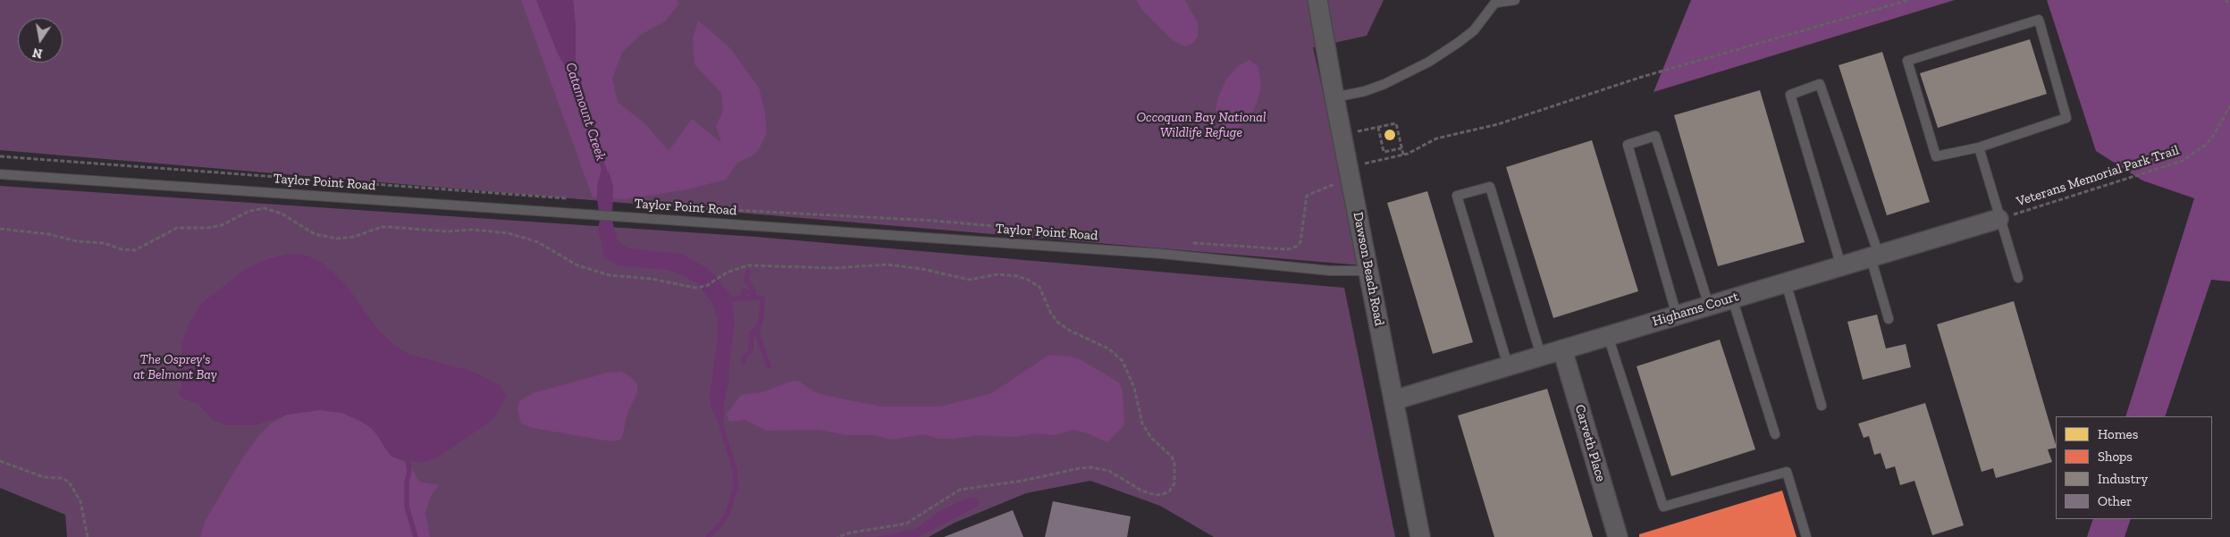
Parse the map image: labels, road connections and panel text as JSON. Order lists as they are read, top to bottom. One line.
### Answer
{"streets":{"street":["Dawson Beach Road","Highams Court","Carveth Place"],"lane":["Taylor Point Road"],"path":["Veterans Memorial Park Trail"]},"crossings":[["Veterans Memorial Park Trail","Highams Court"],["Taylor Point Road","Dawson Beach Road"],["Dawson Beach Road","Highams Court"],["Highams Court","Carveth Place"]],"water":["Catamount Creek"],"parks":["Occoquan Bay National Wildlife Refuge","The Osprey's at Belmont Bay"],"legend":["Homes","Shops","Industry","Other"],"north":"bottom"}
